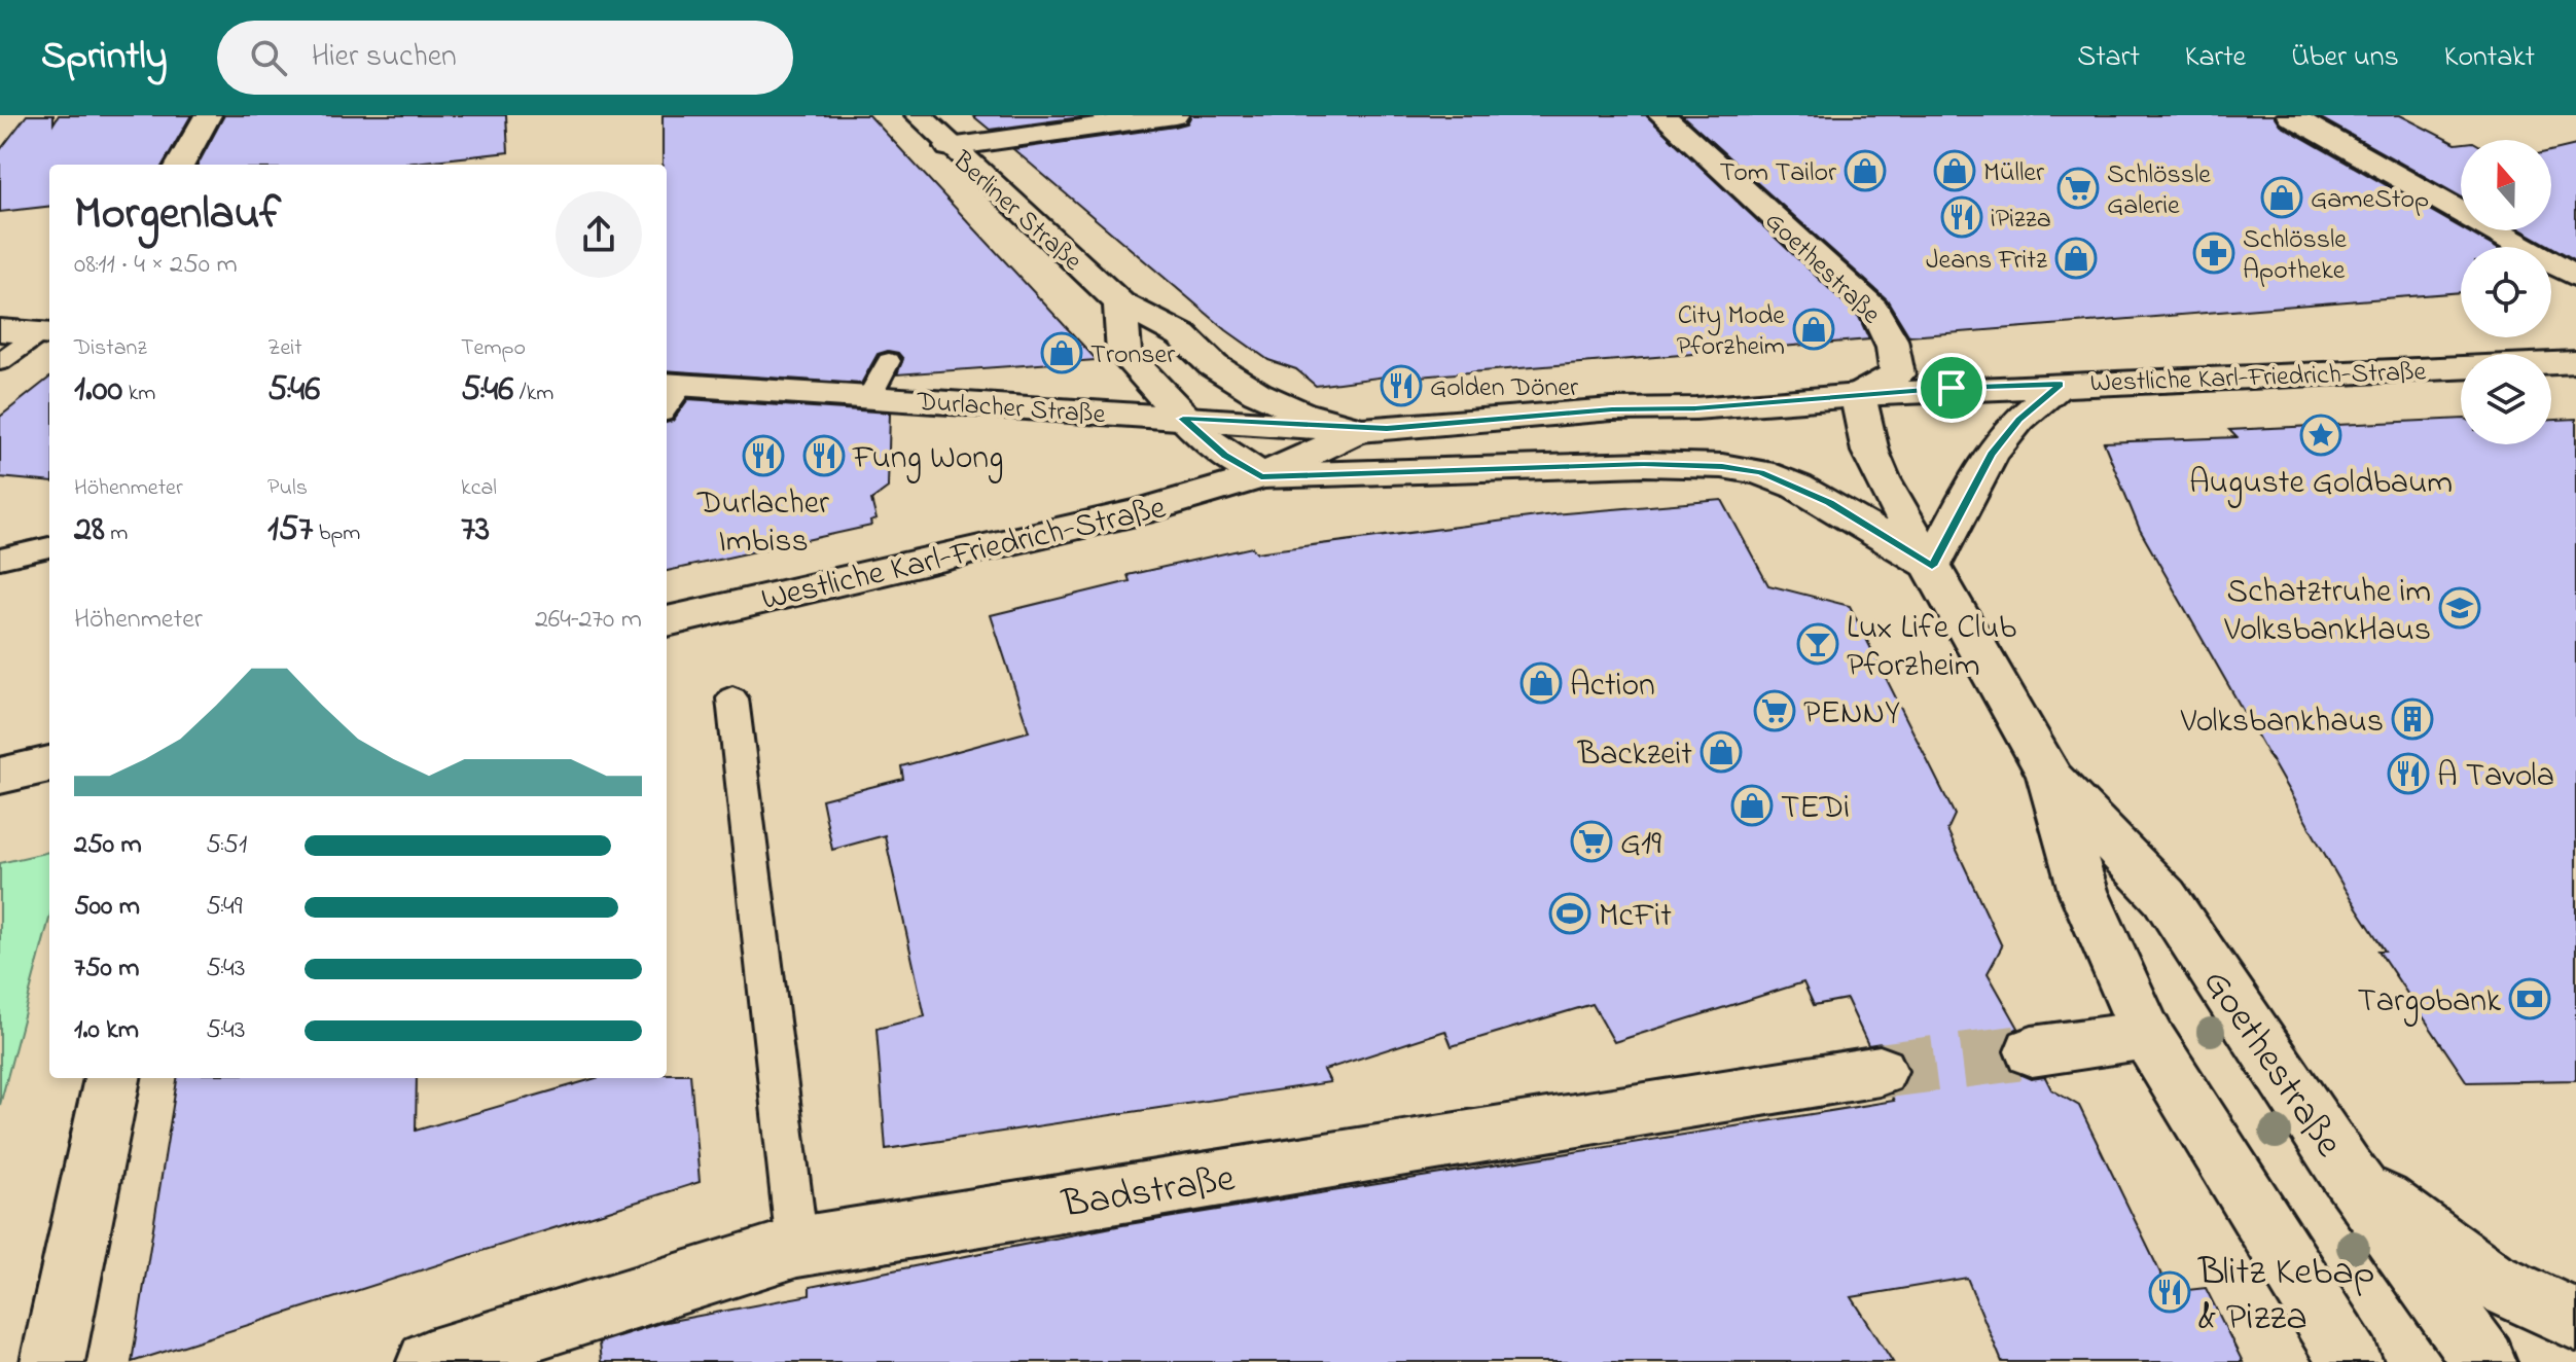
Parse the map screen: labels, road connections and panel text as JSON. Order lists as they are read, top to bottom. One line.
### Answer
{"streets":{"main road":["Berliner Straße","Goethestraße","Westliche Karl-Friedrich-Straße","Durlacher Straße","Badstraße"]},"crossings":[["Berliner Straße","Westliche Karl-Friedrich-Straße"],["Berliner Straße","Durlacher Straße"],["Goethestraße","Westliche Karl-Friedrich-Straße"],["Westliche Karl-Friedrich-Straße","Durlacher Straße"]],"places":{"shop":["Tom Tailor","Müller","GameStop","Jeans Fritz","City Mode Pforzheim","Tronser","Action","Backzeit","TEDi"],"supermarket":["Schlössle Galerie","PENNY","G19"],"restaurant":["iPizza","Golden Döner","Durlacher Imbiss","Fung Wong","A Tavola","Blitz Kebap & Pizza"],"pharmacy":["Schlössle Apotheke"],"place":["Auguste Goldbaum"],"school or university":["Schatztruhe im VolksbankHaus"],"bar":["Lux Life Club Pforzheim"],"building":["Volksbankhaus"],"sports":["McFit"],"bank":["Targobank"]},"north":"top","page":{"header":"Sprintly","search":"Hier suchen","nav":["Start","Karte","Über uns","Kontakt"],"heading":["Morgenlauf","08:11 · 4 × 250 m"],"stats":[["Distanz","1.00 km"],["Zeit","5:46"],["Tempo","5:46 /km"],["Höhenmeter","28 m"],["Puls","157 bpm"],["kcal","73"]],"chart":["Höhenmeter","264–270 m"],"list":[{"name":"250 m","note":"5:51"},{"name":"500 m","note":"5:49"},{"name":"750 m","note":"5:43"},{"name":"1.0 km","note":"5:43"}]}}
